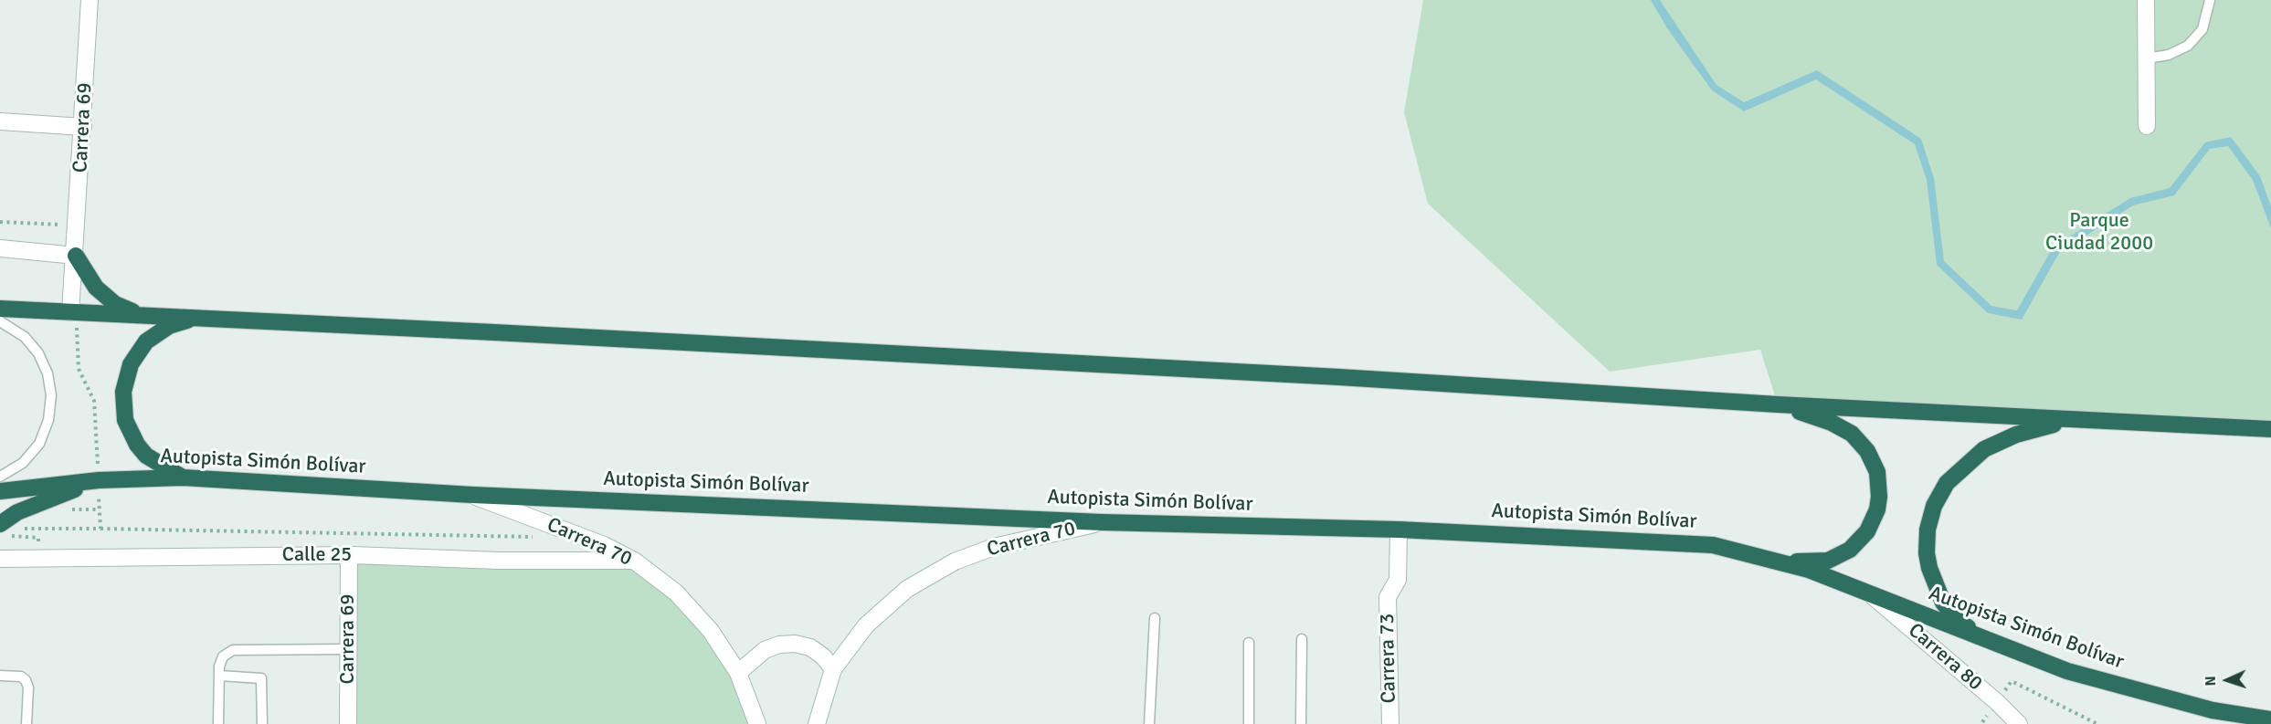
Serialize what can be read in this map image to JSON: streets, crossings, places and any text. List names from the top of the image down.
{
  "streets": {
    "highway": ["Autopista Simón Bolívar"],
    "street": [
      "Carrera 69",
      "Carrera 70",
      "Calle 25",
      "Carrera 80",
      "Carrera 73"
    ]
  },
  "crossings": [
    ["Carrera 69", "Calle 25"],
    ["Autopista Simón Bolívar", "Carrera 70"],
    ["Autopista Simón Bolívar", "Carrera 80"],
    ["Autopista Simón Bolívar", "Carrera 73"],
    ["Carrera 70", "Calle 25"]
  ],
  "parks": ["Parque Ciudad 2000"],
  "north": "left"
}
